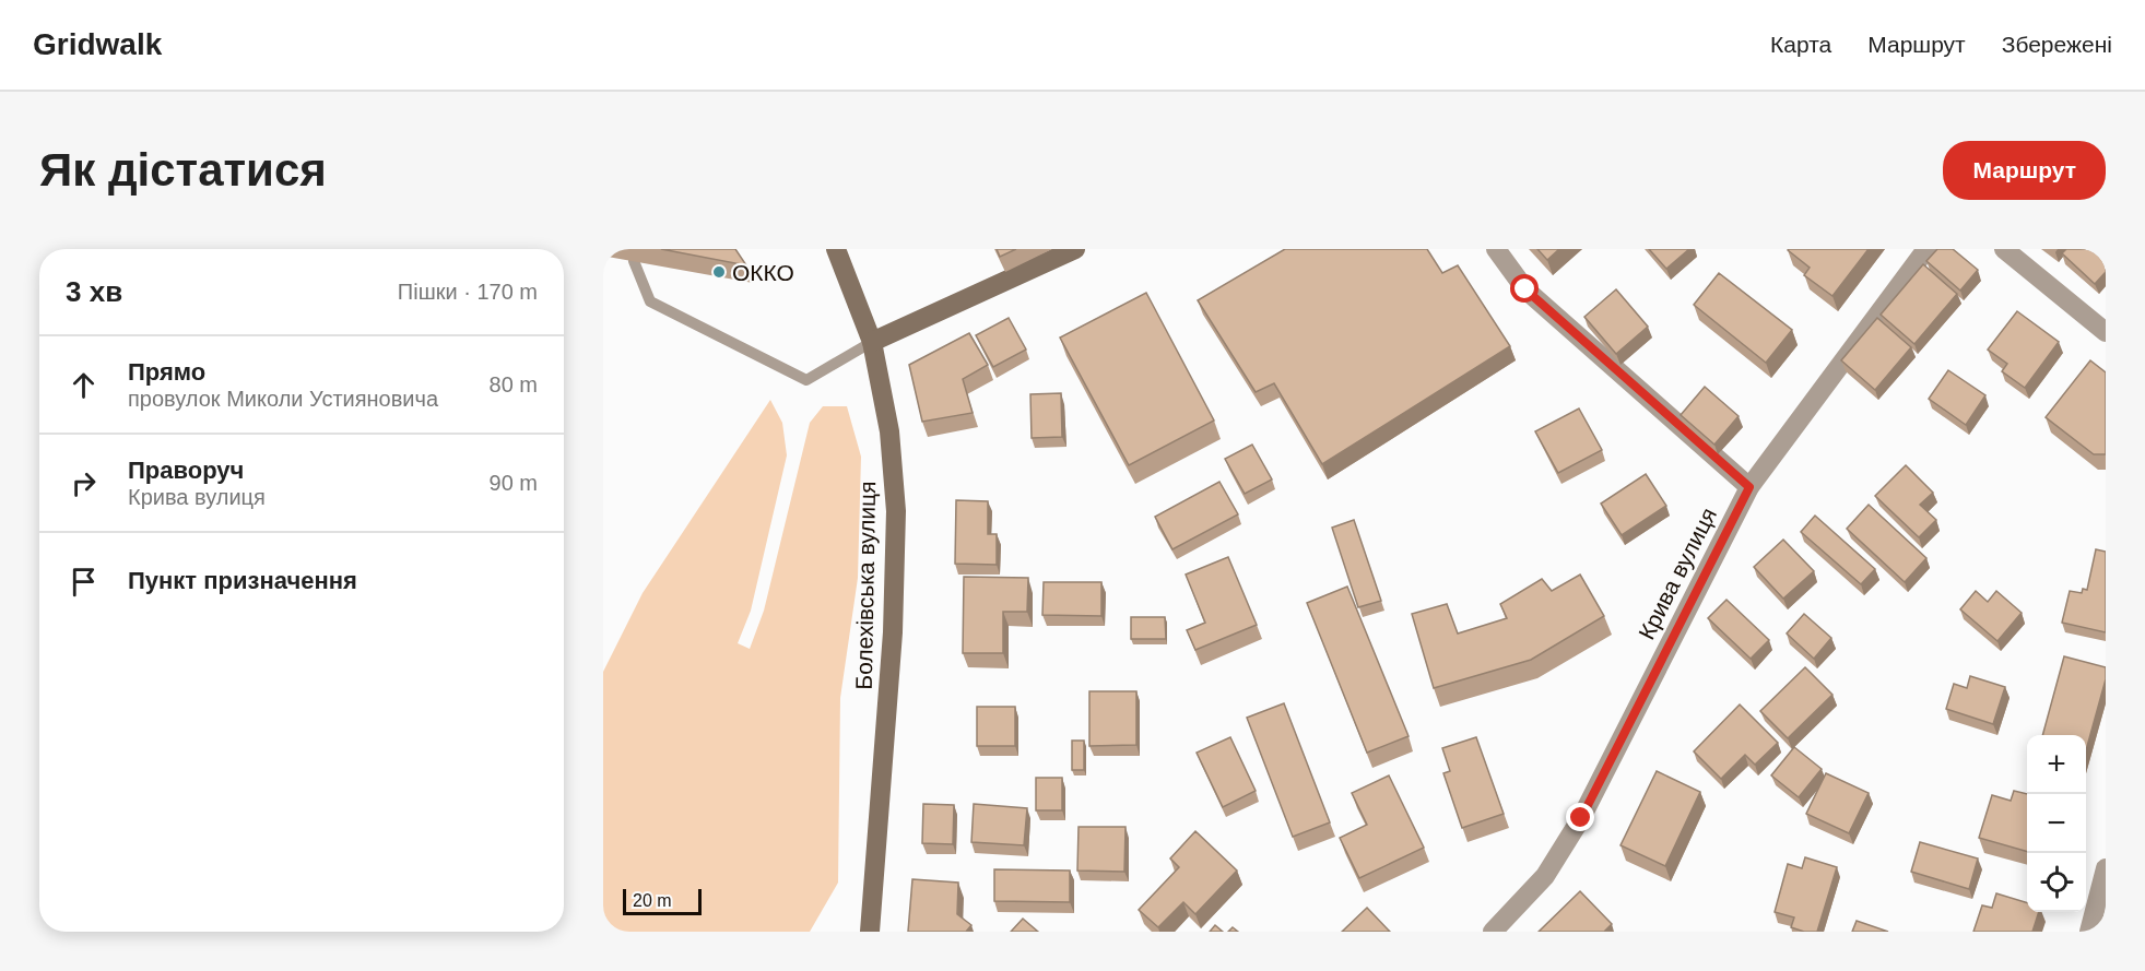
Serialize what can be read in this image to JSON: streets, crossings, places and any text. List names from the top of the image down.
{
  "streets": {
    "main road": ["Болехівська вулиця"],
    "street": ["Крива вулиця"]
  },
  "places": ["ОККО"],
  "scale_bar": "20 m",
  "page": {
    "header": "Gridwalk",
    "nav": ["Карта", "Маршрут", "Збережені"],
    "buttons": "Маршрут",
    "title": "Як дістатися",
    "heading": ["3 хв", "Пішки · 170 m"],
    "list": [
      ["Прямо", "провулок Миколи Устияновича", "80 m"],
      ["Праворуч", "Крива вулиця", "90 m"],
      "Пункт призначення"
    ],
    "map_buttons": ["+", "−"],
    "scale": "20 m"
  }
}
